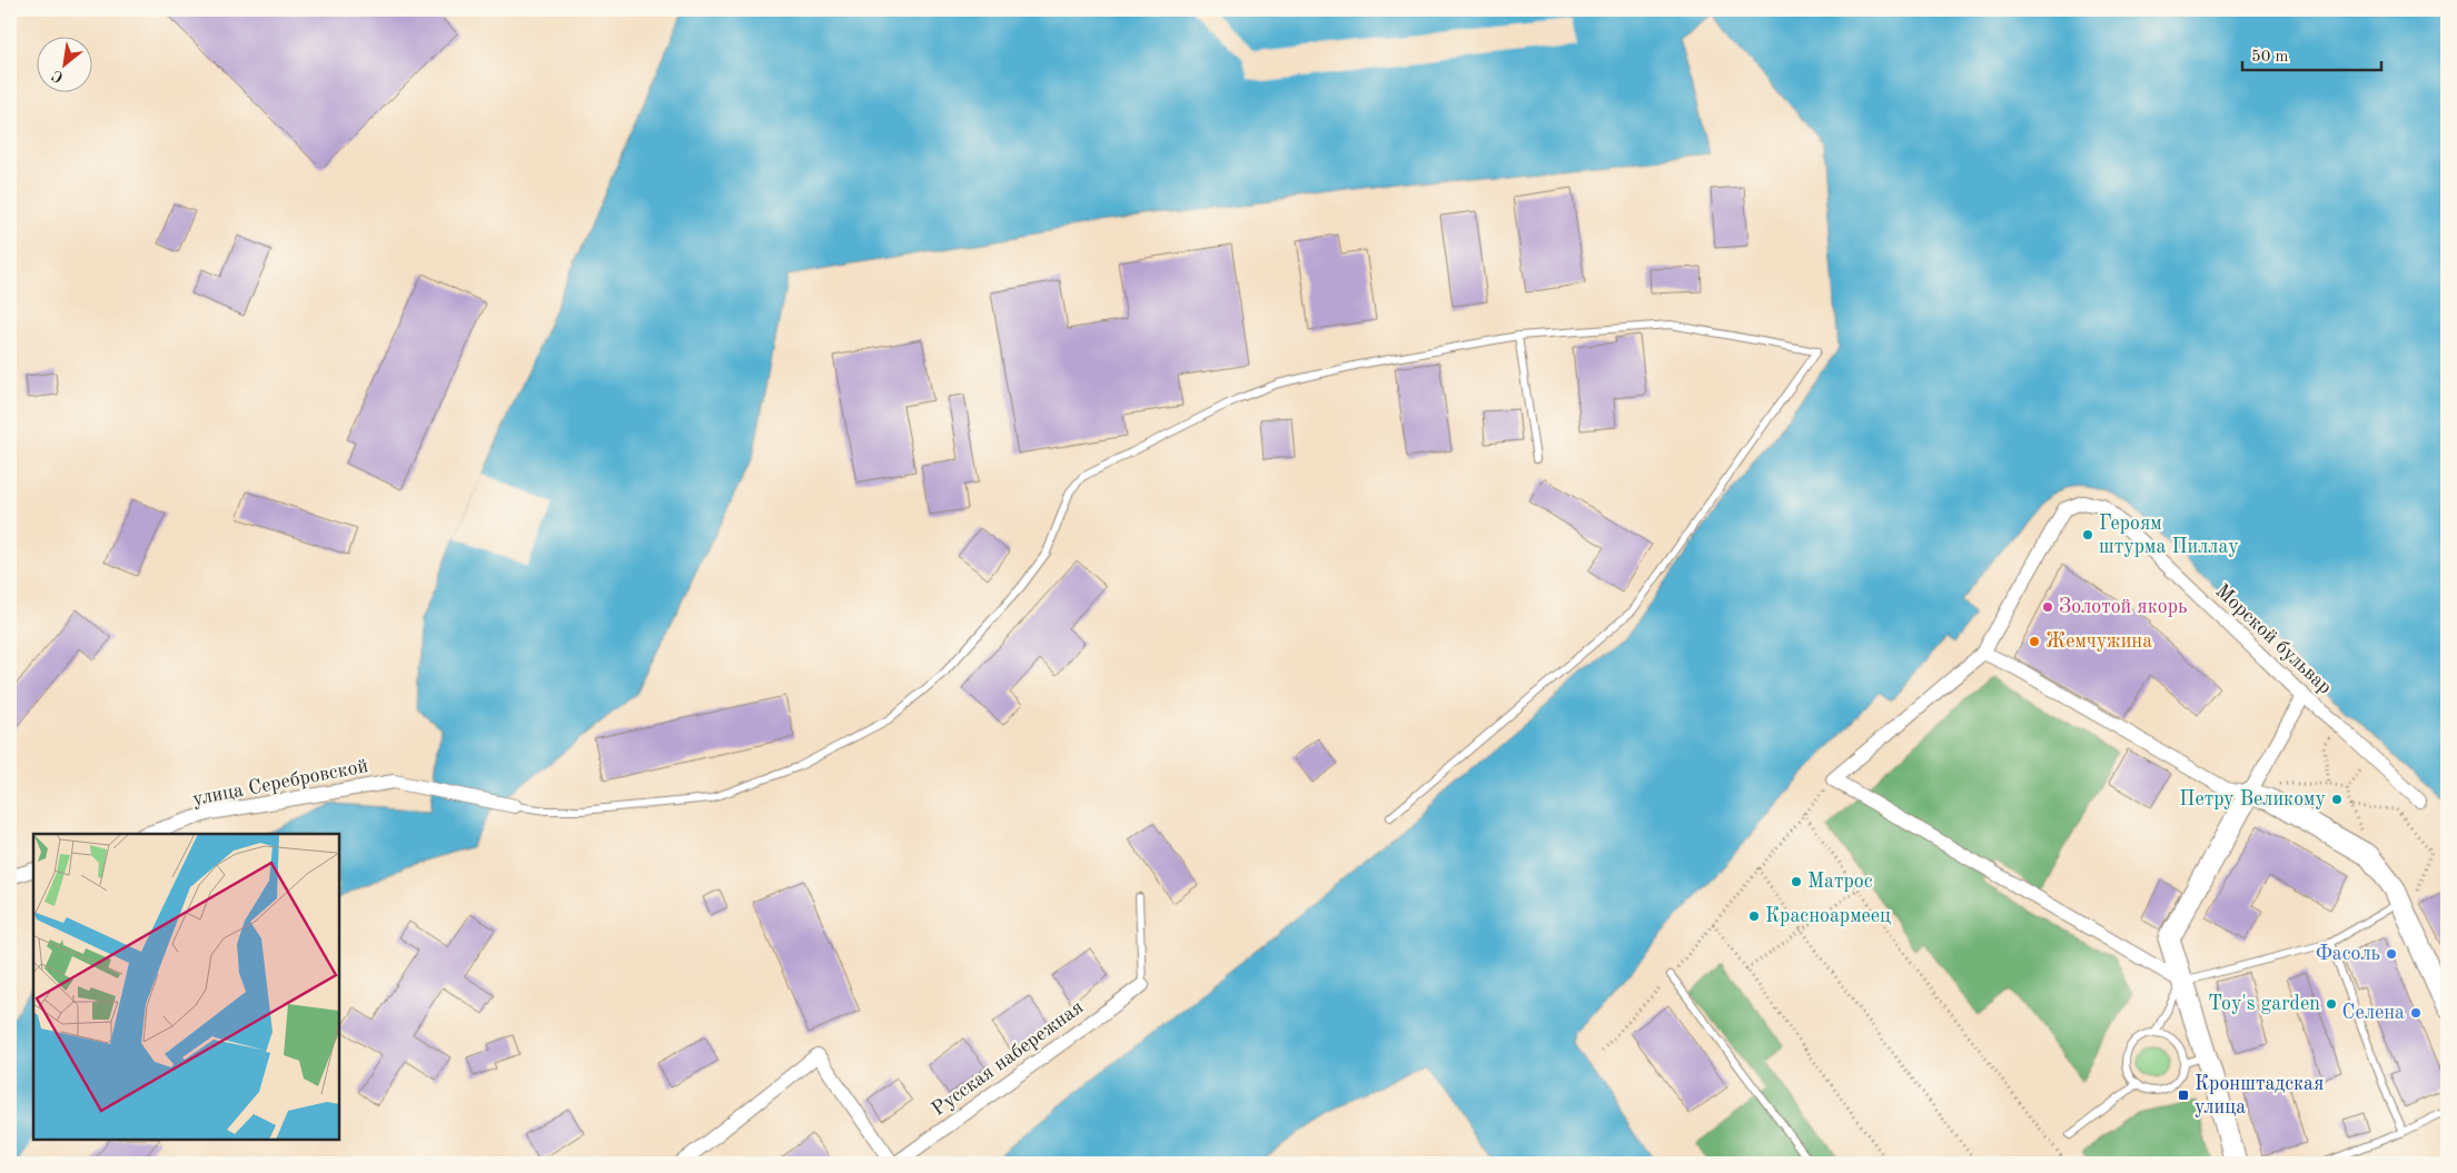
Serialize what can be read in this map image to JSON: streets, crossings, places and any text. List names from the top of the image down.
{
  "streets": {
    "street": ["Морской бульвар", "улица Серебровской", "Русская набережная"]
  },
  "places": {
    "other": [
      "Героям штурма Пиллау",
      "Золотой якорь",
      "Жемчужина",
      "Петру Великому",
      "Матрос",
      "Красноармеец",
      "Фасоль",
      "Toy's garden",
      "Селена"
    ],
    "transit": ["Кронштадская улица"]
  },
  "scale_bar": "50 m",
  "north": "bottom left"
}
